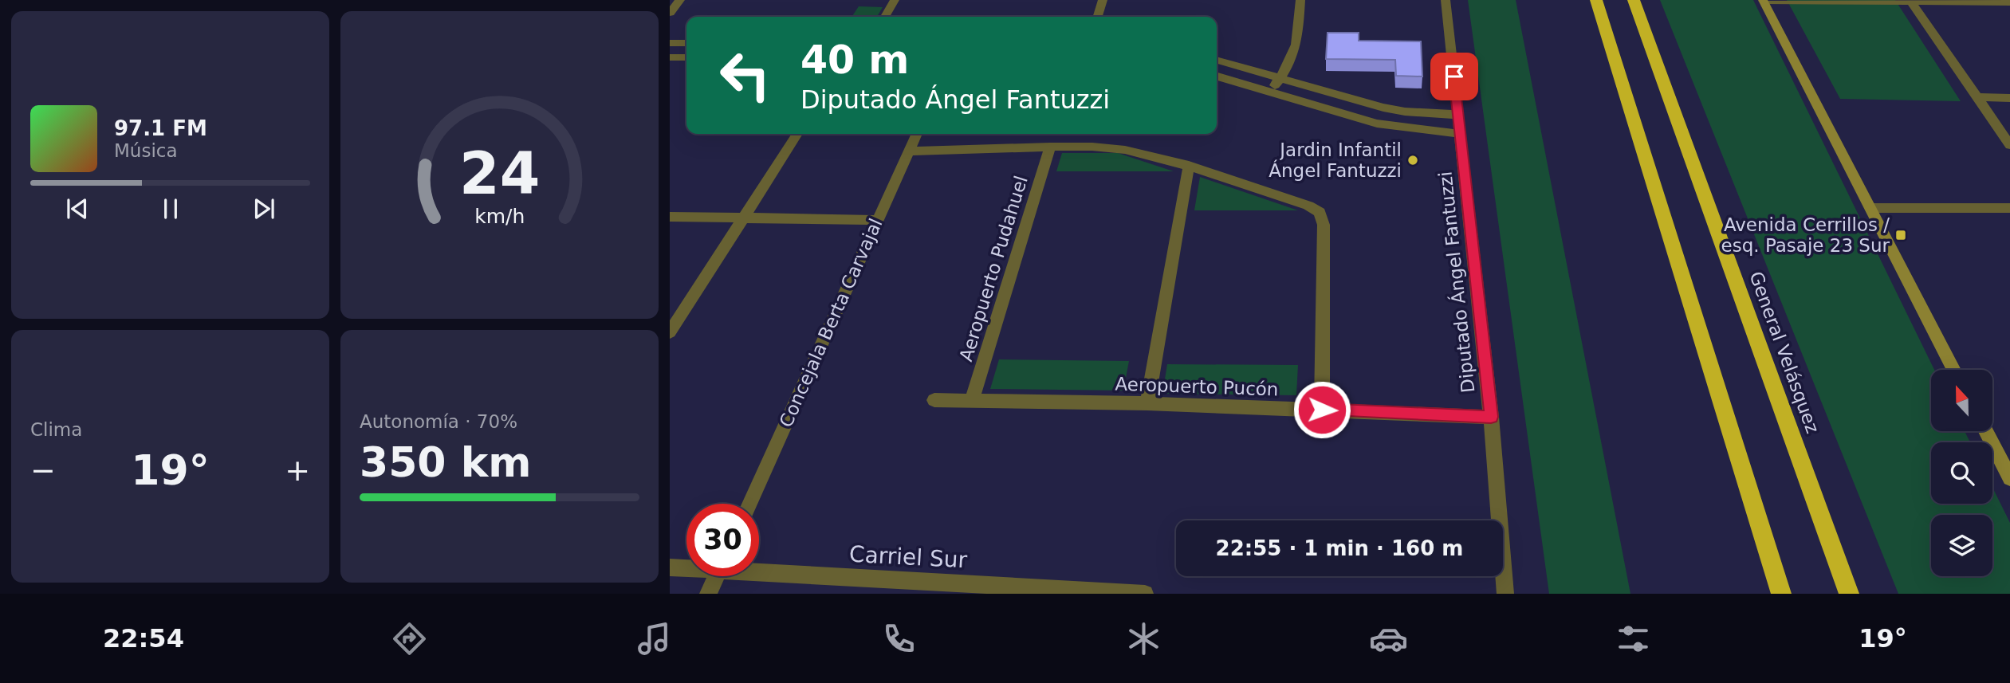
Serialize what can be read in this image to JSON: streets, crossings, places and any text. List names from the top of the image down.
{
  "streets": {
    "highway": ["General Velásquez"],
    "street": [
      "Aeropuerto Pudahuel",
      "Diputado Ángel Fantuzzi",
      "Concejala Berta Carvajal",
      "Aeropuerto Pucón",
      "Carriel Sur"
    ]
  },
  "crossings": [
    ["Aeropuerto Pudahuel", "Aeropuerto Pucón"],
    ["Diputado Ángel Fantuzzi", "Aeropuerto Pucón"]
  ],
  "places": {
    "other": ["Jardin Infantil Ángel Fantuzzi"],
    "transit": ["Avenida Cerrillos / esq. Pasaje 23 Sur"]
  },
  "north": "top",
  "page": {
    "turn": ["40 m", "Diputado Ángel Fantuzzi"],
    "song": ["97.1 FM", "Música"],
    "tile": [
      "Clima",
      ["Autonomía · 70%", "350 km"]
    ],
    "heat": ["−", "19°", "+"],
    "limit": "30",
    "trip": "22:55 · 1 min · 160 m",
    "tabs": ["22:54", "19°"],
    "gauge": ["24", "km/h"]
  }
}
